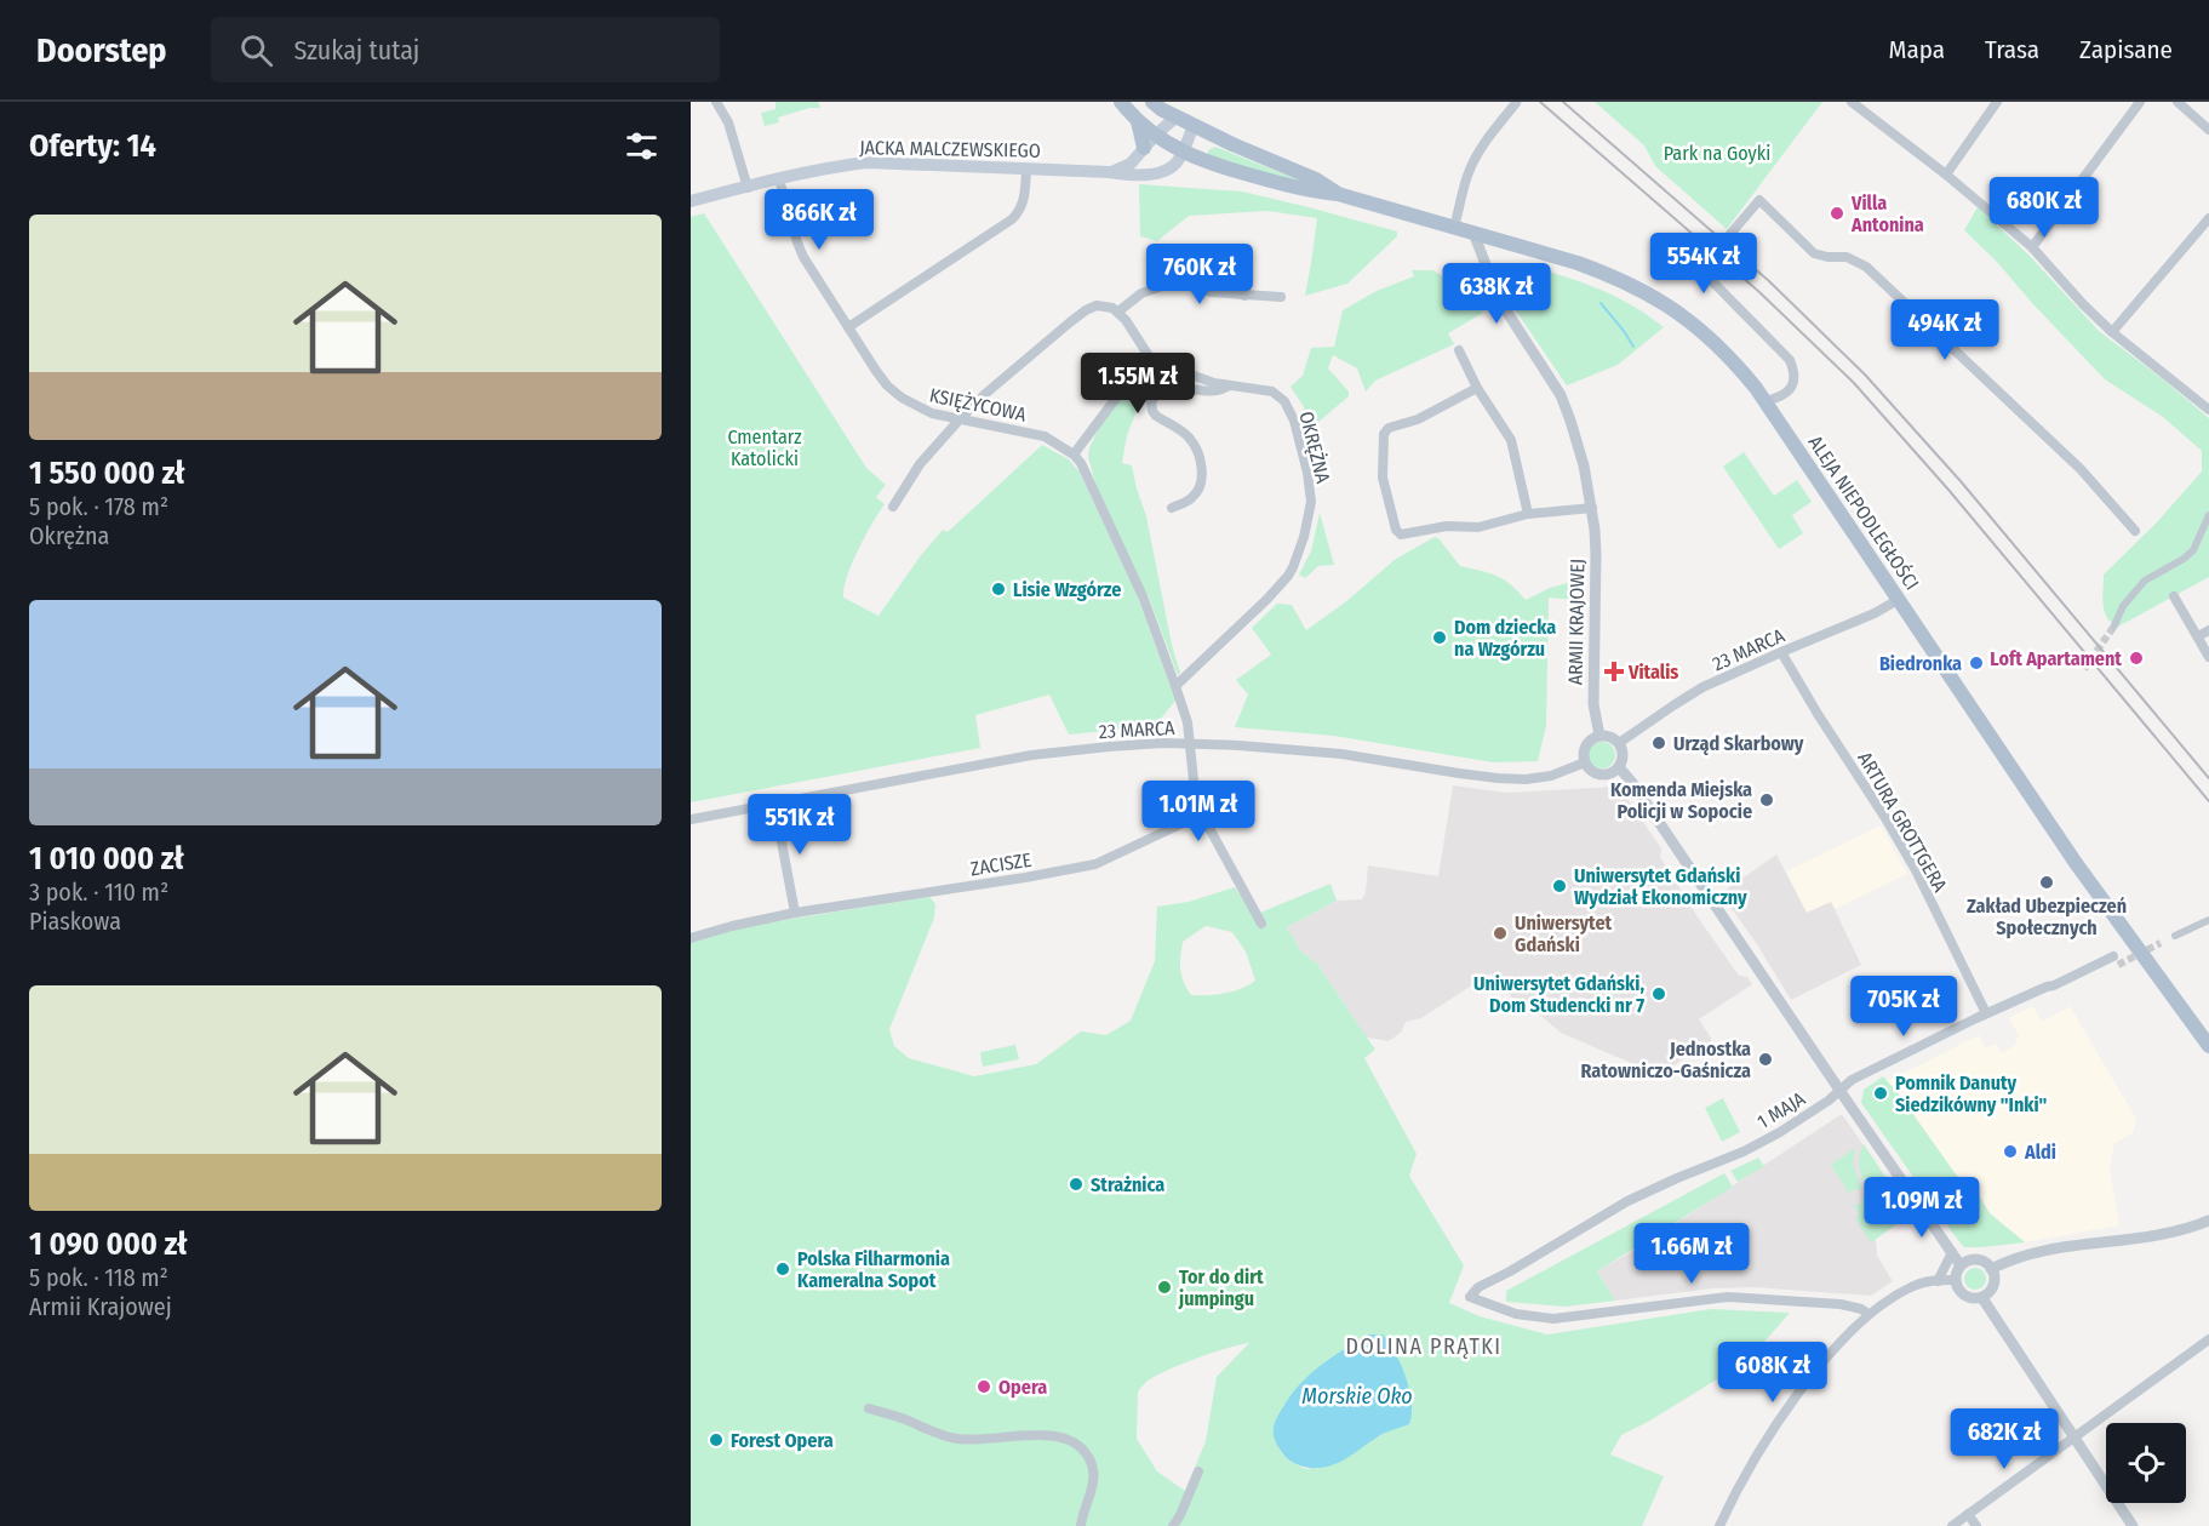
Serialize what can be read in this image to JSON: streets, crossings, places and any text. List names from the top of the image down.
{
  "streets": {
    "main road": ["JACKA MALCZEWSKIEGO", "ALEJA NIEPODLEGŁOŚCI"],
    "street": [
      "KSIĘŻYCOWA",
      "OKRĘŻNA",
      "ARMII KRAJOWEJ",
      "23 MARCA",
      "ARTURA GROTTGERA",
      "ZACISZE",
      "1 MAJA"
    ]
  },
  "crossings": [
    ["JACKA MALCZEWSKIEGO", "KSIĘŻYCOWA"],
    ["JACKA MALCZEWSKIEGO", "ALEJA NIEPODLEGŁOŚCI"],
    ["KSIĘŻYCOWA", "OKRĘŻNA"],
    ["KSIĘŻYCOWA", "23 MARCA"],
    ["KSIĘŻYCOWA", "ZACISZE"],
    ["ALEJA NIEPODLEGŁOŚCI", "ARMII KRAJOWEJ"],
    ["ALEJA NIEPODLEGŁOŚCI", "23 MARCA"],
    ["ARMII KRAJOWEJ", "23 MARCA"],
    ["23 MARCA", "ARTURA GROTTGERA"],
    ["ARTURA GROTTGERA", "1 MAJA"]
  ],
  "districts": ["DOLINA PRĄTKI"],
  "water": ["Morskie Oko"],
  "parks": ["Park na Goyki", "Cmentarz Katolicki"],
  "places": {
    "other": [
      "Villa Antonina",
      "Lisie Wzgórze",
      "Dom dziecka na Wzgórzu",
      "Loft Apartament",
      "Biedronka",
      "Urząd Skarbowy",
      "Komenda Miejska Policji w Sopocie",
      "Zakład Ubezpieczeń Społecznych",
      "Uniwersytet Gdański Wydział Ekonomiczny",
      "Uniwersytet Gdański",
      "Uniwersytet Gdański, Dom Studencki nr 7",
      "Jednostka Ratowniczo-Gaśnicza",
      "Pomnik Danuty Siedzikówny \"Inki\"",
      "Aldi",
      "Strażnica",
      "Polska Filharmonia Kameralna Sopot",
      "Tor do dirt jumpingu",
      "Opera",
      "Forest Opera"
    ],
    "health": ["Vitalis"]
  },
  "page": {
    "header": "Doorstep",
    "search": "Szukaj tutaj",
    "nav": ["Mapa", "Trasa", "Zapisane"],
    "heading": "Oferty: 14",
    "price": [
      "680K zł",
      "866K zł",
      "554K zł",
      "760K zł",
      "638K zł",
      "494K zł",
      "1.55M zł",
      "1.01M zł",
      "551K zł",
      "705K zł",
      "1.09M zł",
      "1.66M zł",
      "608K zł",
      "682K zł"
    ],
    "list": [
      {
        "name": "1 550 000 zł",
        "note": "5 pok. · 178 m² · Okrężna"
      },
      {
        "name": "1 010 000 zł",
        "note": "3 pok. · 110 m² · Piaskowa"
      },
      {
        "name": "1 090 000 zł",
        "note": "5 pok. · 118 m² · Armii Krajowej"
      }
    ]
  }
}
